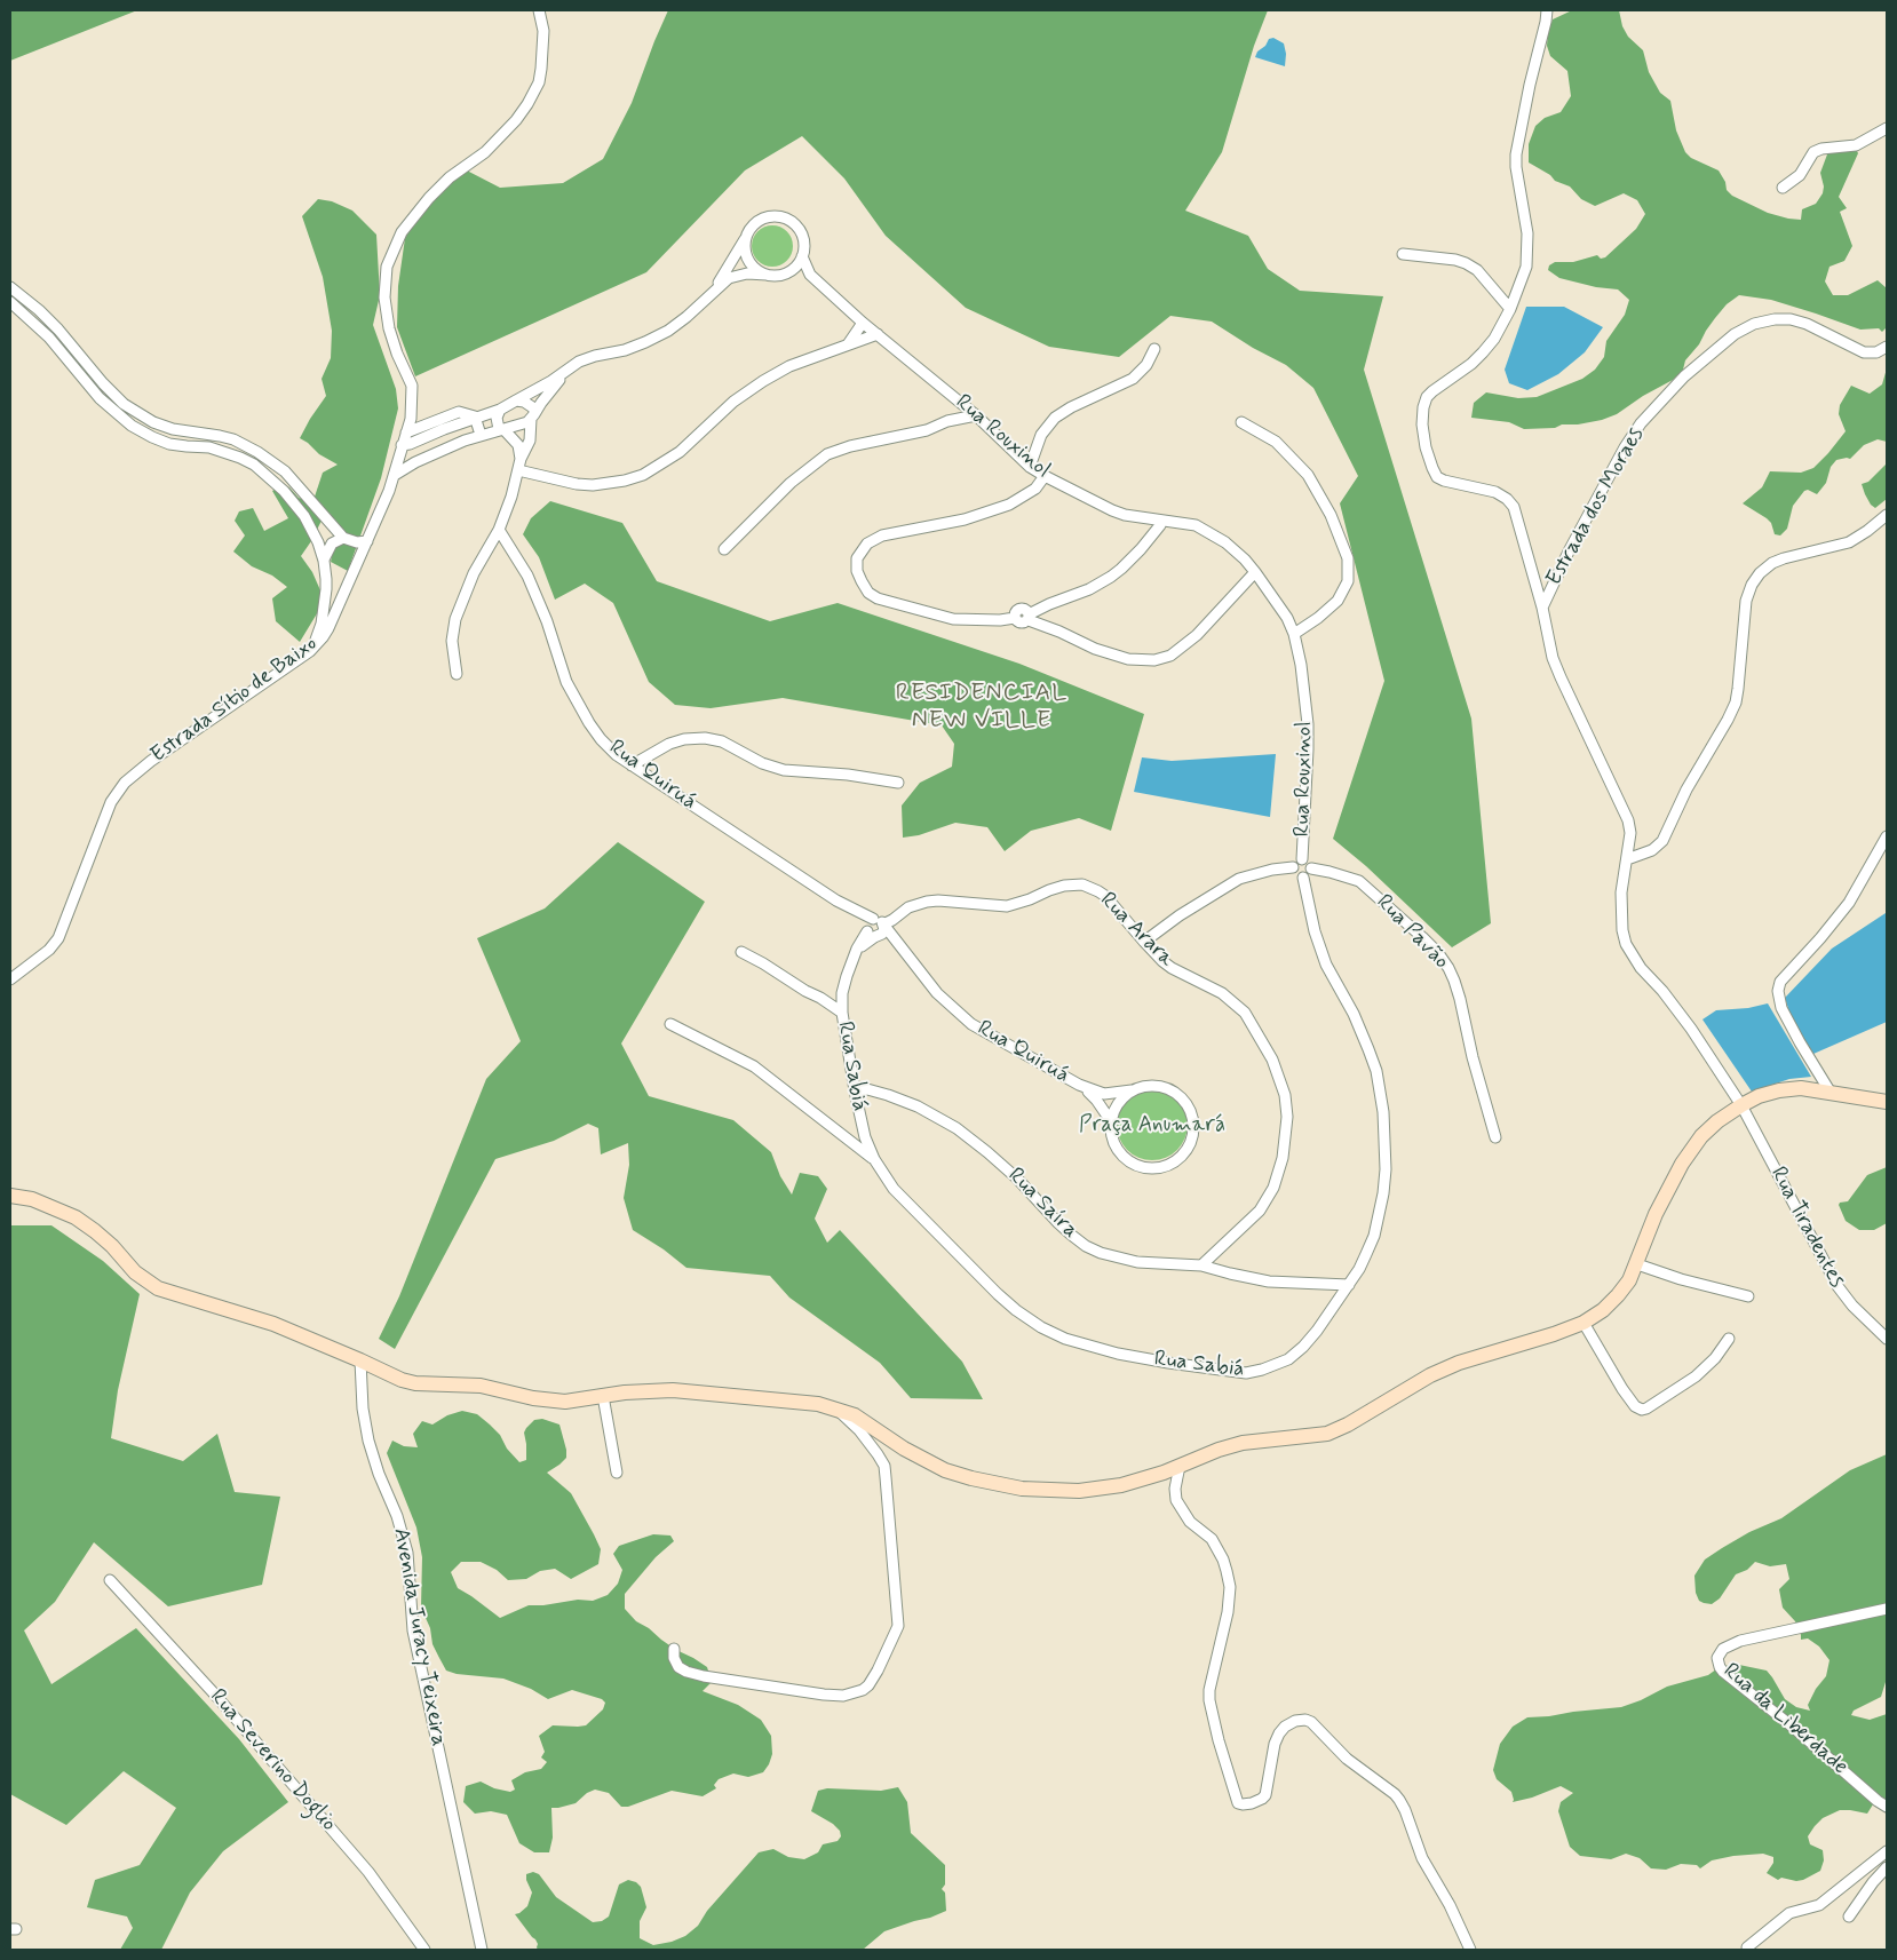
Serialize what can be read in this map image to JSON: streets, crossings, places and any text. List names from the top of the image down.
{
  "streets": {
    "street": [
      "Rua Rouxinol",
      "Estrada dos Moraes",
      "Estrada Sítio de Baixo",
      "Rua Quiruá",
      "Rua Arara",
      "Rua Pavão",
      "Rua Sabiá",
      "Rua Saíra",
      "Rua Tiradentes",
      "Avenida Juracy Teixeira",
      "Rua da Liberdade",
      "Rua Severino Doglio"
    ]
  },
  "crossings": [
    ["Rua Rouxinol", "Rua Pavão"],
    ["Rua Rouxinol", "Rua Sabiá"],
    ["Estrada dos Moraes", "Rua Tiradentes"],
    ["Rua Quiruá", "Rua Arara"],
    ["Rua Quiruá", "Rua Sabiá"],
    ["Rua Arara", "Rua Sabiá"],
    ["Rua Arara", "Rua Saíra"],
    ["Rua Pavão", "Rua Sabiá"],
    ["Rua Sabiá", "Rua Saíra"]
  ],
  "districts": ["RESIDENCIAL NEW VILLE"],
  "parks": ["Praça Anumará"]
}
